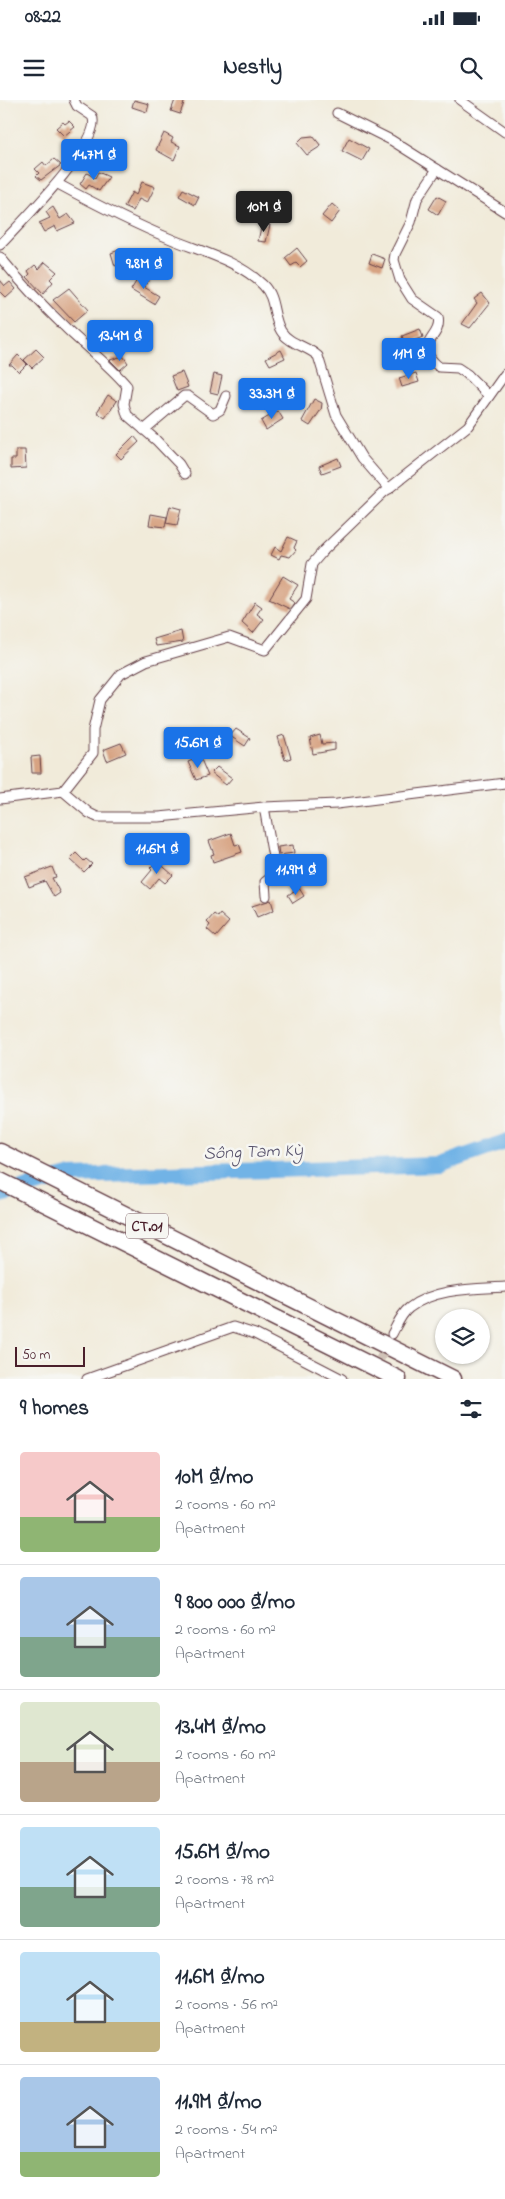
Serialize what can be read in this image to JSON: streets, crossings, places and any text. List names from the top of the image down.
{
  "streets": {
    "highway": ["CT.01"]
  },
  "water": ["Sông Tam Kỳ"],
  "scale_bar": "50 m",
  "page": {
    "status": "08:22",
    "header": "Nestly",
    "price": [
      "14.7M ₫",
      "10M ₫",
      "9.8M ₫",
      "13.4M ₫",
      "11M ₫",
      "33.3M ₫",
      "15.6M ₫",
      "11.6M ₫",
      "11.9M ₫"
    ],
    "scale": "50 m",
    "heading": "9 homes",
    "list": [
      {
        "name": "10M ₫/mo",
        "note": "2 rooms · 60 m² · Apartment"
      },
      {
        "name": "9 800 000 ₫/mo",
        "note": "2 rooms · 60 m² · Apartment"
      },
      {
        "name": "13.4M ₫/mo",
        "note": "2 rooms · 60 m² · Apartment"
      },
      {
        "name": "15.6M ₫/mo",
        "note": "2 rooms · 78 m² · Apartment"
      },
      {
        "name": "11.6M ₫/mo",
        "note": "2 rooms · 56 m² · Apartment"
      },
      {
        "name": "11.9M ₫/mo",
        "note": "2 rooms · 54 m² · Apartment"
      }
    ]
  }
}
